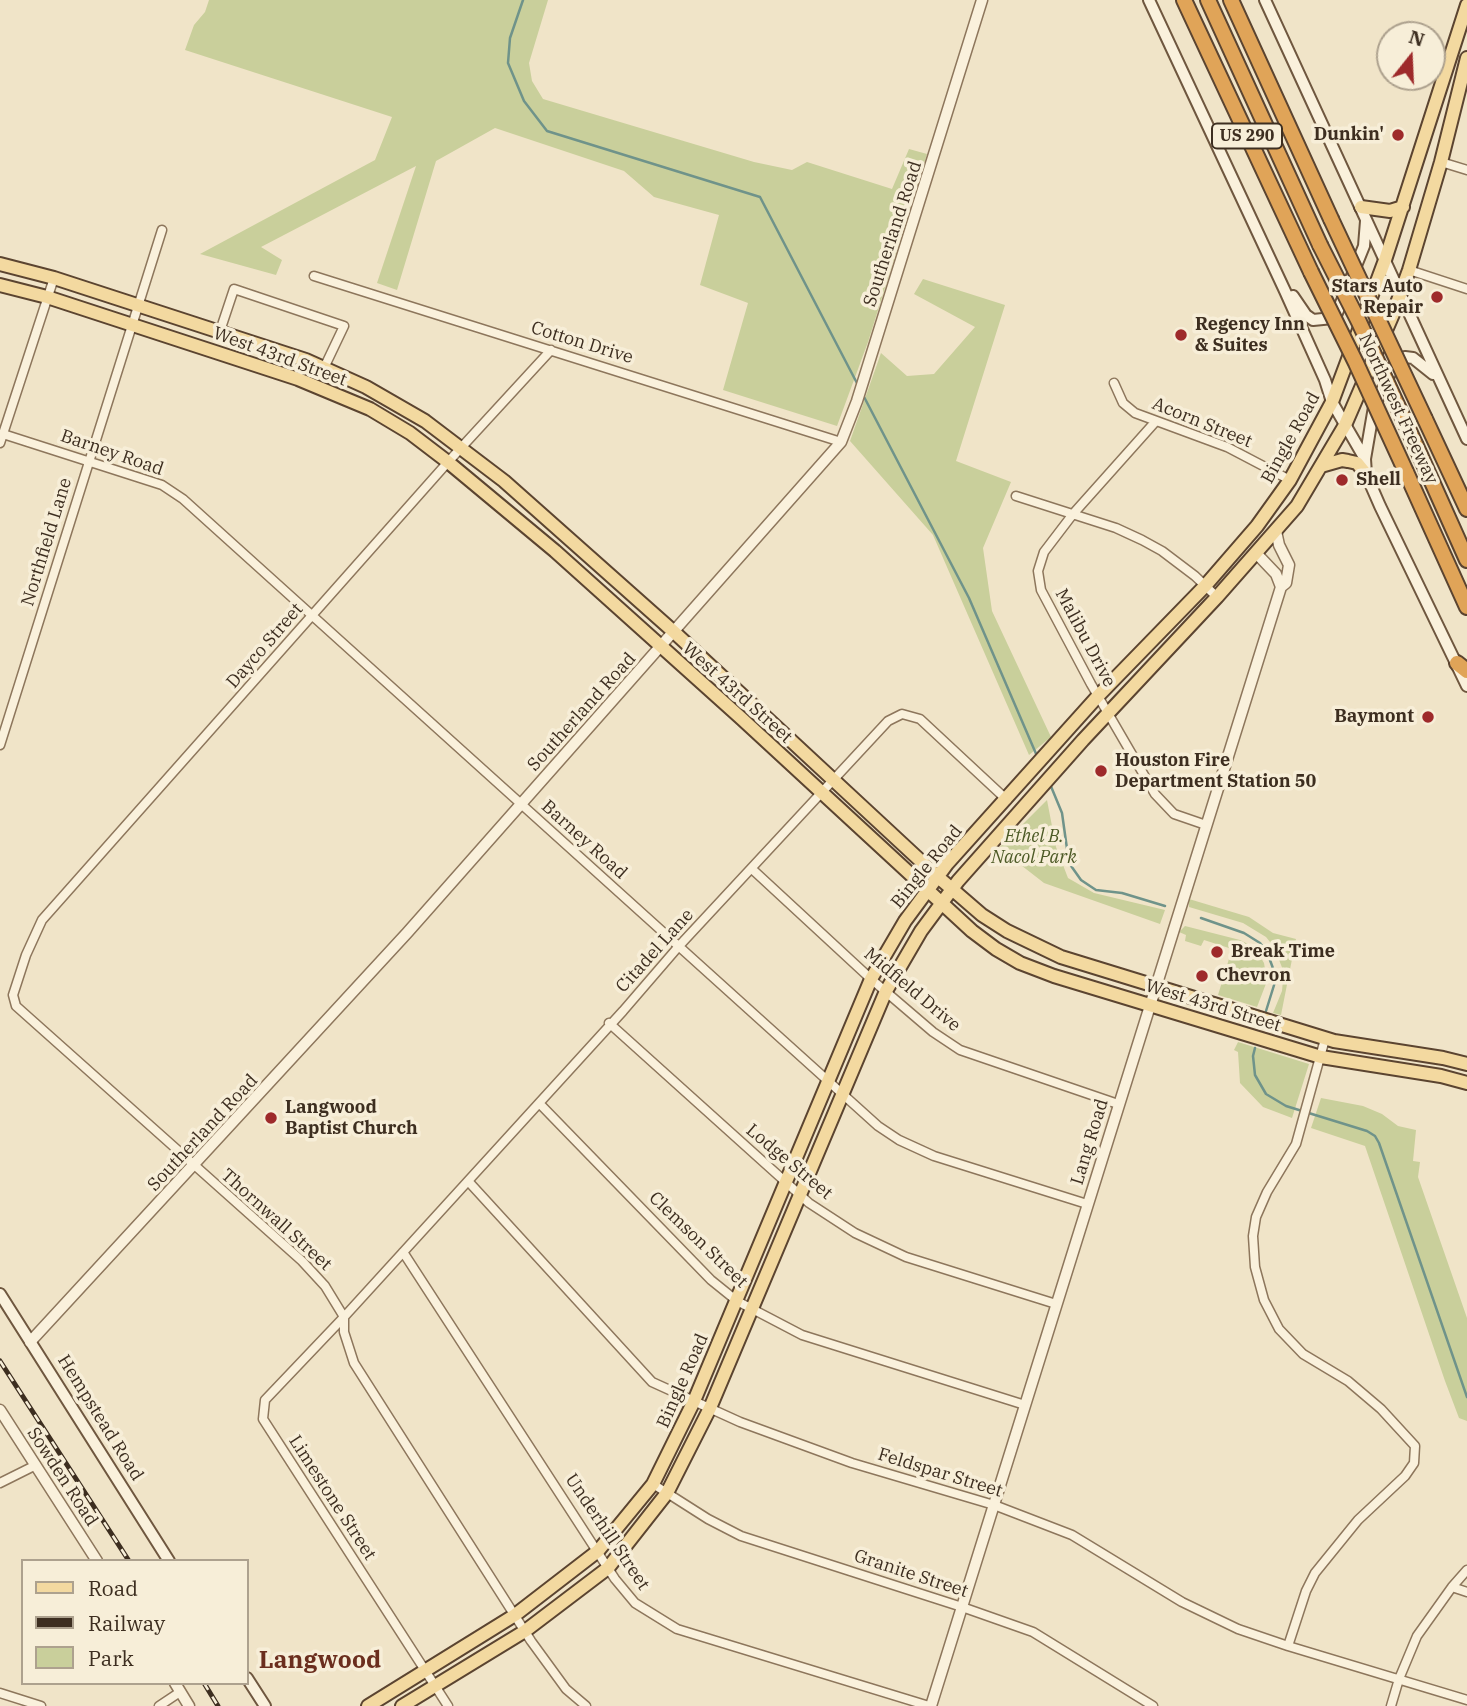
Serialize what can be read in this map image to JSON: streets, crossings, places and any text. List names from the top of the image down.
{
  "streets": {
    "highway": ["US 290", "Northwest Freeway"],
    "main road": ["West 43rd Street", "Bingle Road", "Hempstead Road"],
    "street": [
      "Southerland Road",
      "Cotton Drive",
      "Acorn Street",
      "Barney Road",
      "Northfield Lane",
      "Malibu Drive",
      "Dayco Street",
      "Citadel Lane",
      "Midfield Drive",
      "Lang Road",
      "Lodge Street",
      "Thornwall Street",
      "Clemson Street",
      "Feldspar Street",
      "Sowden Road",
      "Limestone Street",
      "Underhill Street",
      "Granite Street"
    ]
  },
  "crossings": [
    ["Southerland Road", "Cotton Drive"],
    ["Southerland Road", "West 43rd Street"],
    ["Southerland Road", "Barney Road"],
    ["Southerland Road", "Thornwall Street"],
    ["Southerland Road", "Hempstead Road"],
    ["Cotton Drive", "Dayco Street"],
    ["West 43rd Street", "Bingle Road"],
    ["West 43rd Street", "Northfield Lane"],
    ["West 43rd Street", "Dayco Street"],
    ["West 43rd Street", "Citadel Lane"],
    ["West 43rd Street", "Lang Road"],
    ["Acorn Street", "Bingle Road"],
    ["Acorn Street", "Malibu Drive"],
    ["Bingle Road", "Barney Road"],
    ["Bingle Road", "Malibu Drive"],
    ["Bingle Road", "Citadel Lane"],
    ["Bingle Road", "Midfield Drive"],
    ["Bingle Road", "Lang Road"],
    ["Bingle Road", "Lodge Street"],
    ["Bingle Road", "Thornwall Street"],
    ["Bingle Road", "Clemson Street"],
    ["Bingle Road", "Feldspar Street"],
    ["Bingle Road", "Limestone Street"],
    ["Bingle Road", "Underhill Street"],
    ["Bingle Road", "Granite Street"],
    ["Barney Road", "Northfield Lane"],
    ["Barney Road", "Dayco Street"],
    ["Barney Road", "Citadel Lane"],
    ["Barney Road", "Lang Road"],
    ["Malibu Drive", "Lang Road"],
    ["Dayco Street", "Thornwall Street"],
    ["Citadel Lane", "Midfield Drive"],
    ["Citadel Lane", "Lodge Street"],
    ["Citadel Lane", "Thornwall Street"],
    ["Citadel Lane", "Clemson Street"],
    ["Citadel Lane", "Feldspar Street"],
    ["Citadel Lane", "Limestone Street"],
    ["Citadel Lane", "Underhill Street"],
    ["Midfield Drive", "Lang Road"],
    ["Lang Road", "Lodge Street"],
    ["Lang Road", "Clemson Street"],
    ["Lang Road", "Feldspar Street"],
    ["Lang Road", "Underhill Street"],
    ["Lang Road", "Granite Street"],
    ["Thornwall Street", "Limestone Street"]
  ],
  "districts": ["Langwood"],
  "parks": ["Ethel B. Nacol Park"],
  "places": [
    "Dunkin'",
    "Stars Auto Repair",
    "Regency Inn & Suites",
    "Shell",
    "Baymont",
    "Houston Fire Department Station 50",
    "Break Time",
    "Chevron",
    "Langwood Baptist Church"
  ],
  "legend": ["Road", "Railway", "Park"],
  "north": "top"
}
